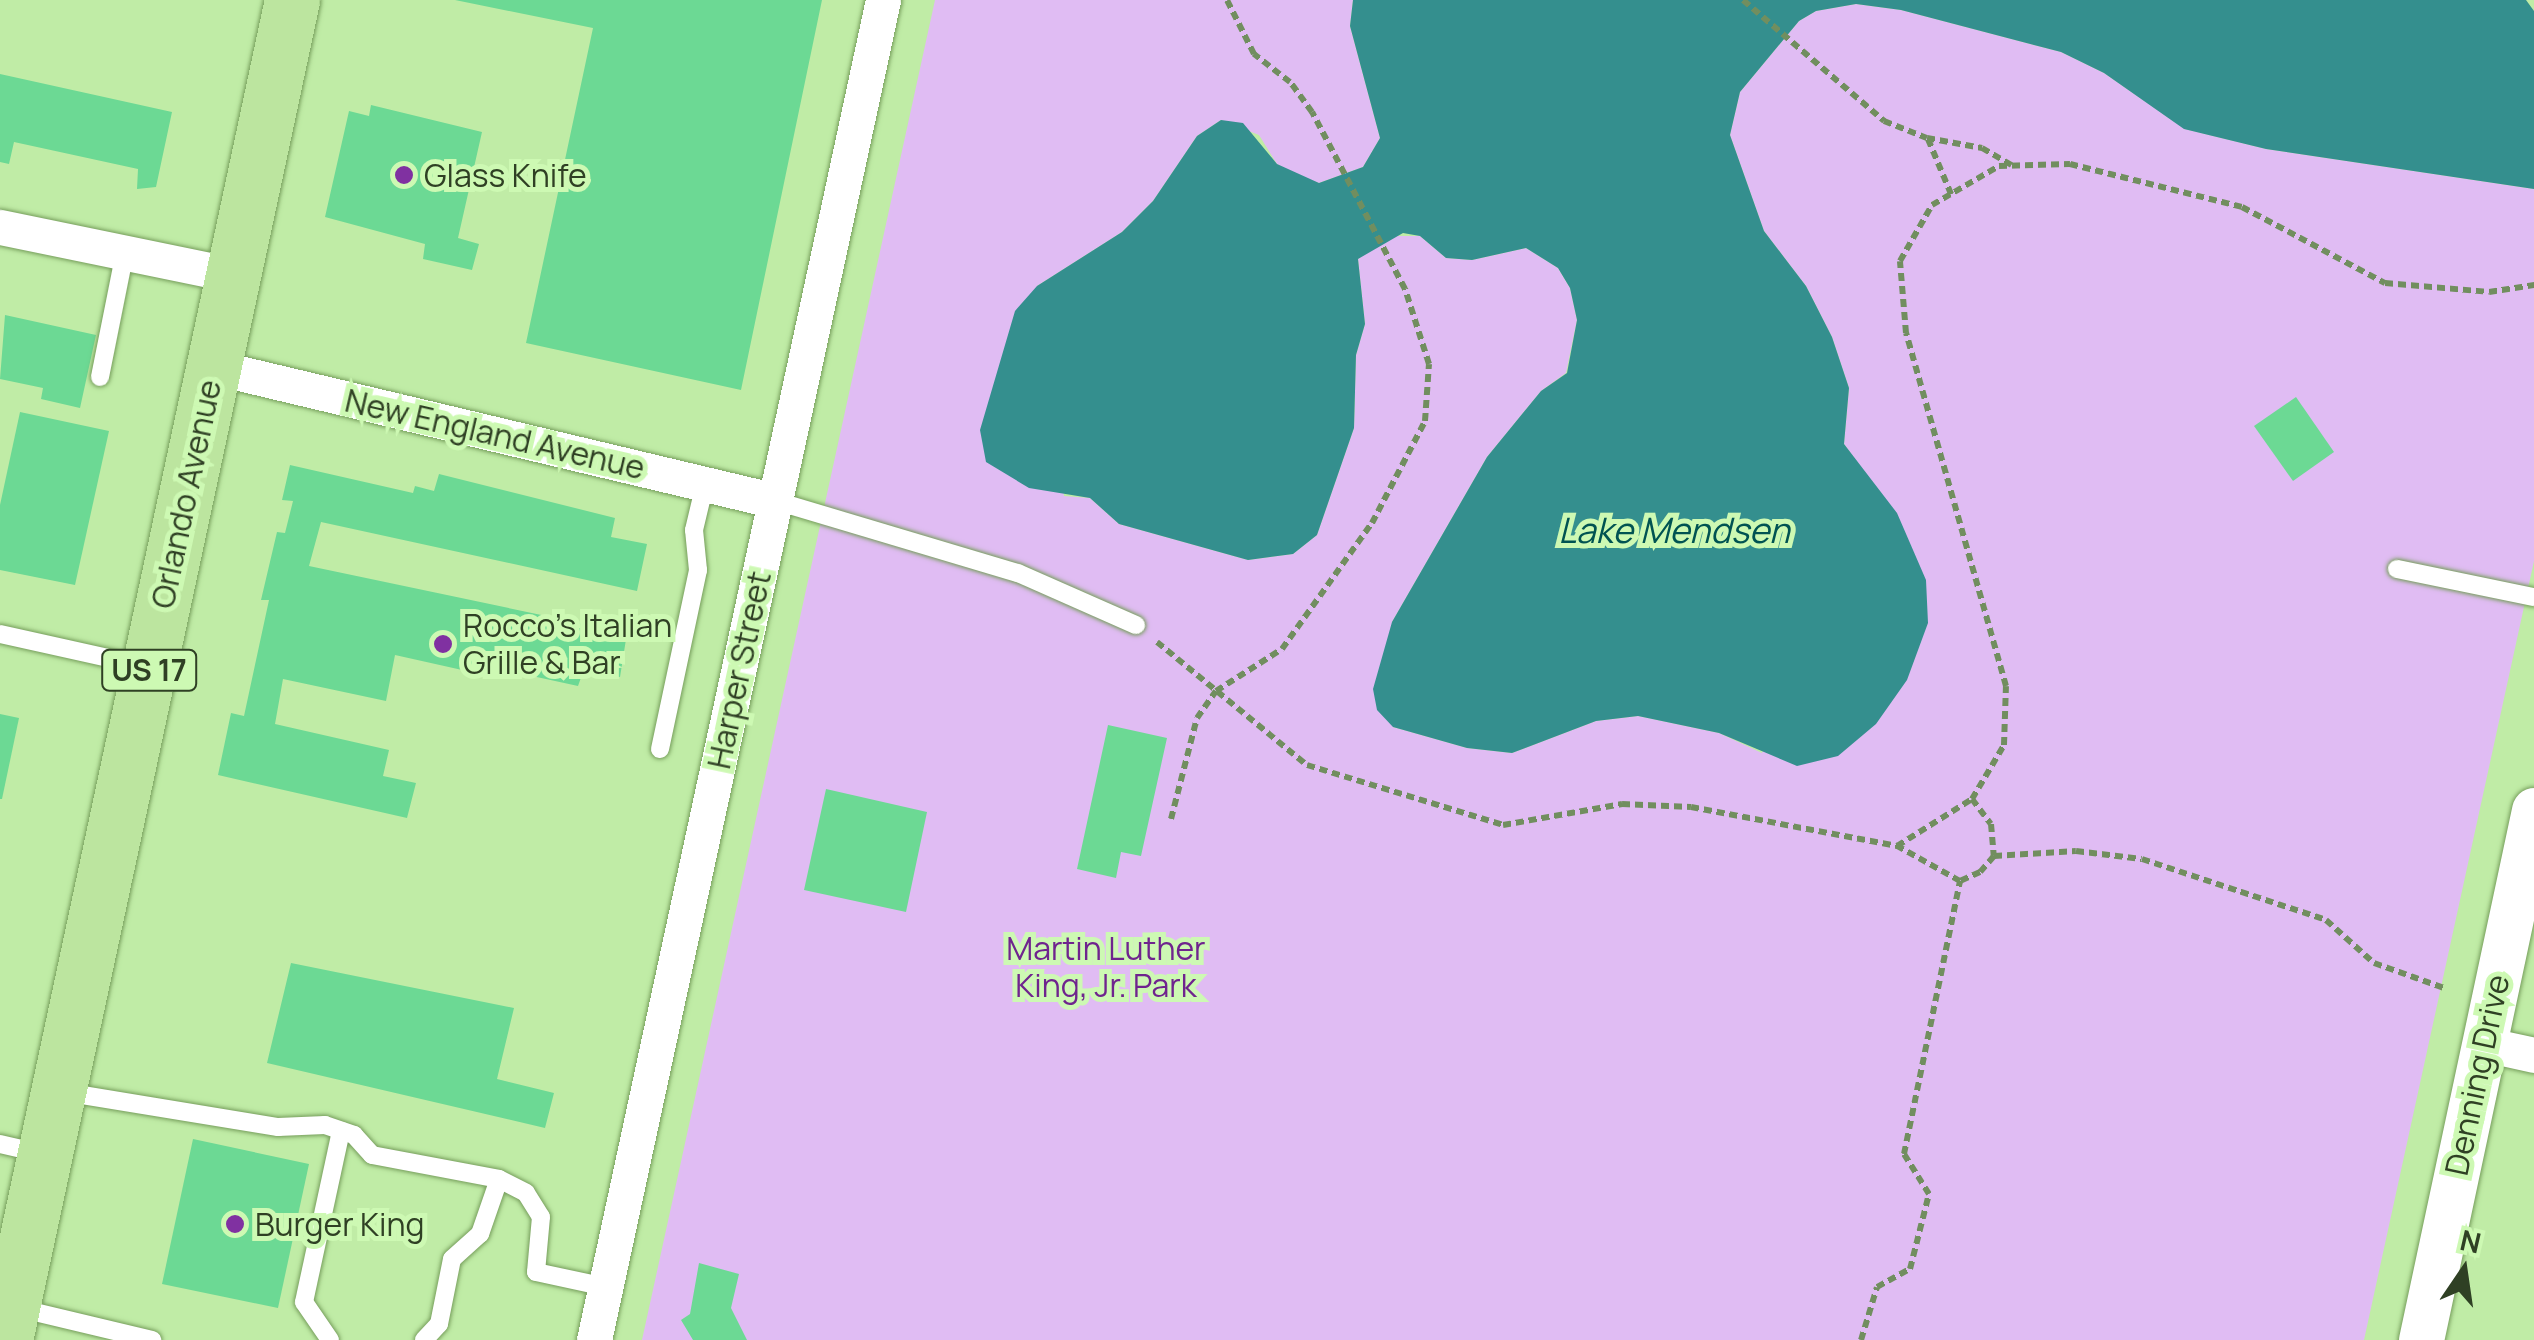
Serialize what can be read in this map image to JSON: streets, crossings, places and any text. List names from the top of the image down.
{
  "streets": {
    "main road": ["Orlando Avenue", "US 17"],
    "street": ["New England Avenue", "Harper Street", "Denning Drive"]
  },
  "crossings": [
    ["New England Avenue", "Orlando Avenue"],
    ["New England Avenue", "Harper Street"]
  ],
  "water": ["Lake Mendsen"],
  "parks": ["Martin Luther King, Jr. Park"],
  "places": ["Glass Knife", "Rocco's Italian Grille & Bar", "Burger King"],
  "north": "top"
}
